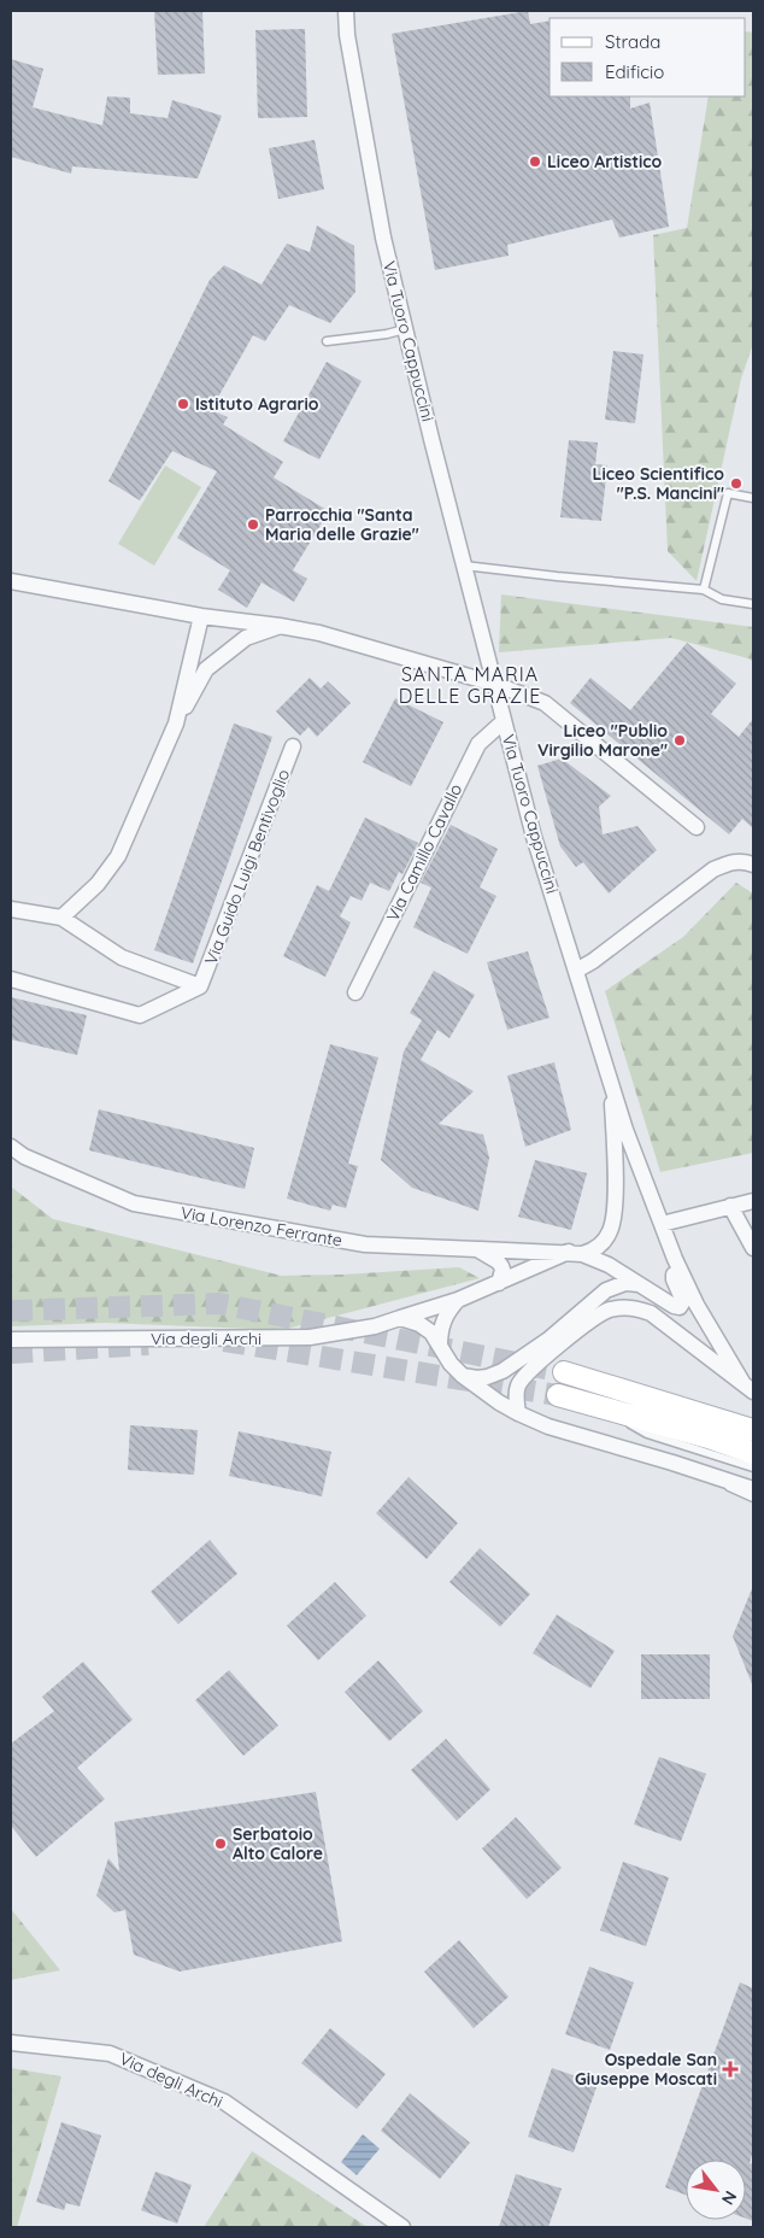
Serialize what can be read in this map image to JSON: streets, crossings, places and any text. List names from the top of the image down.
{
  "streets": {
    "street": [
      "Via Tuoro Cappuccini",
      "Via Camillo Cavallo",
      "Via Guido Luigi Bentivoglio",
      "Via Lorenzo Ferrante",
      "Via degli Archi"
    ]
  },
  "crossings": [
    ["Via Tuoro Cappuccini", "Via Camillo Cavallo"],
    ["Via Tuoro Cappuccini", "Via degli Archi"],
    ["Via Lorenzo Ferrante", "Via degli Archi"]
  ],
  "districts": ["SANTA MARIA DELLE GRAZIE"],
  "places": {
    "other": [
      "Liceo Artistico",
      "Istituto Agrario",
      "Liceo Scientifico \"P.S. Mancini\"",
      "Parrocchia \"Santa Maria delle Grazie\"",
      "Liceo \"Publio Virgilio Marone\"",
      "Serbatoio Alto Calore"
    ],
    "health": ["Ospedale San Giuseppe Moscati"]
  },
  "legend": ["Strada", "Edificio"],
  "north": "bottom right"
}
